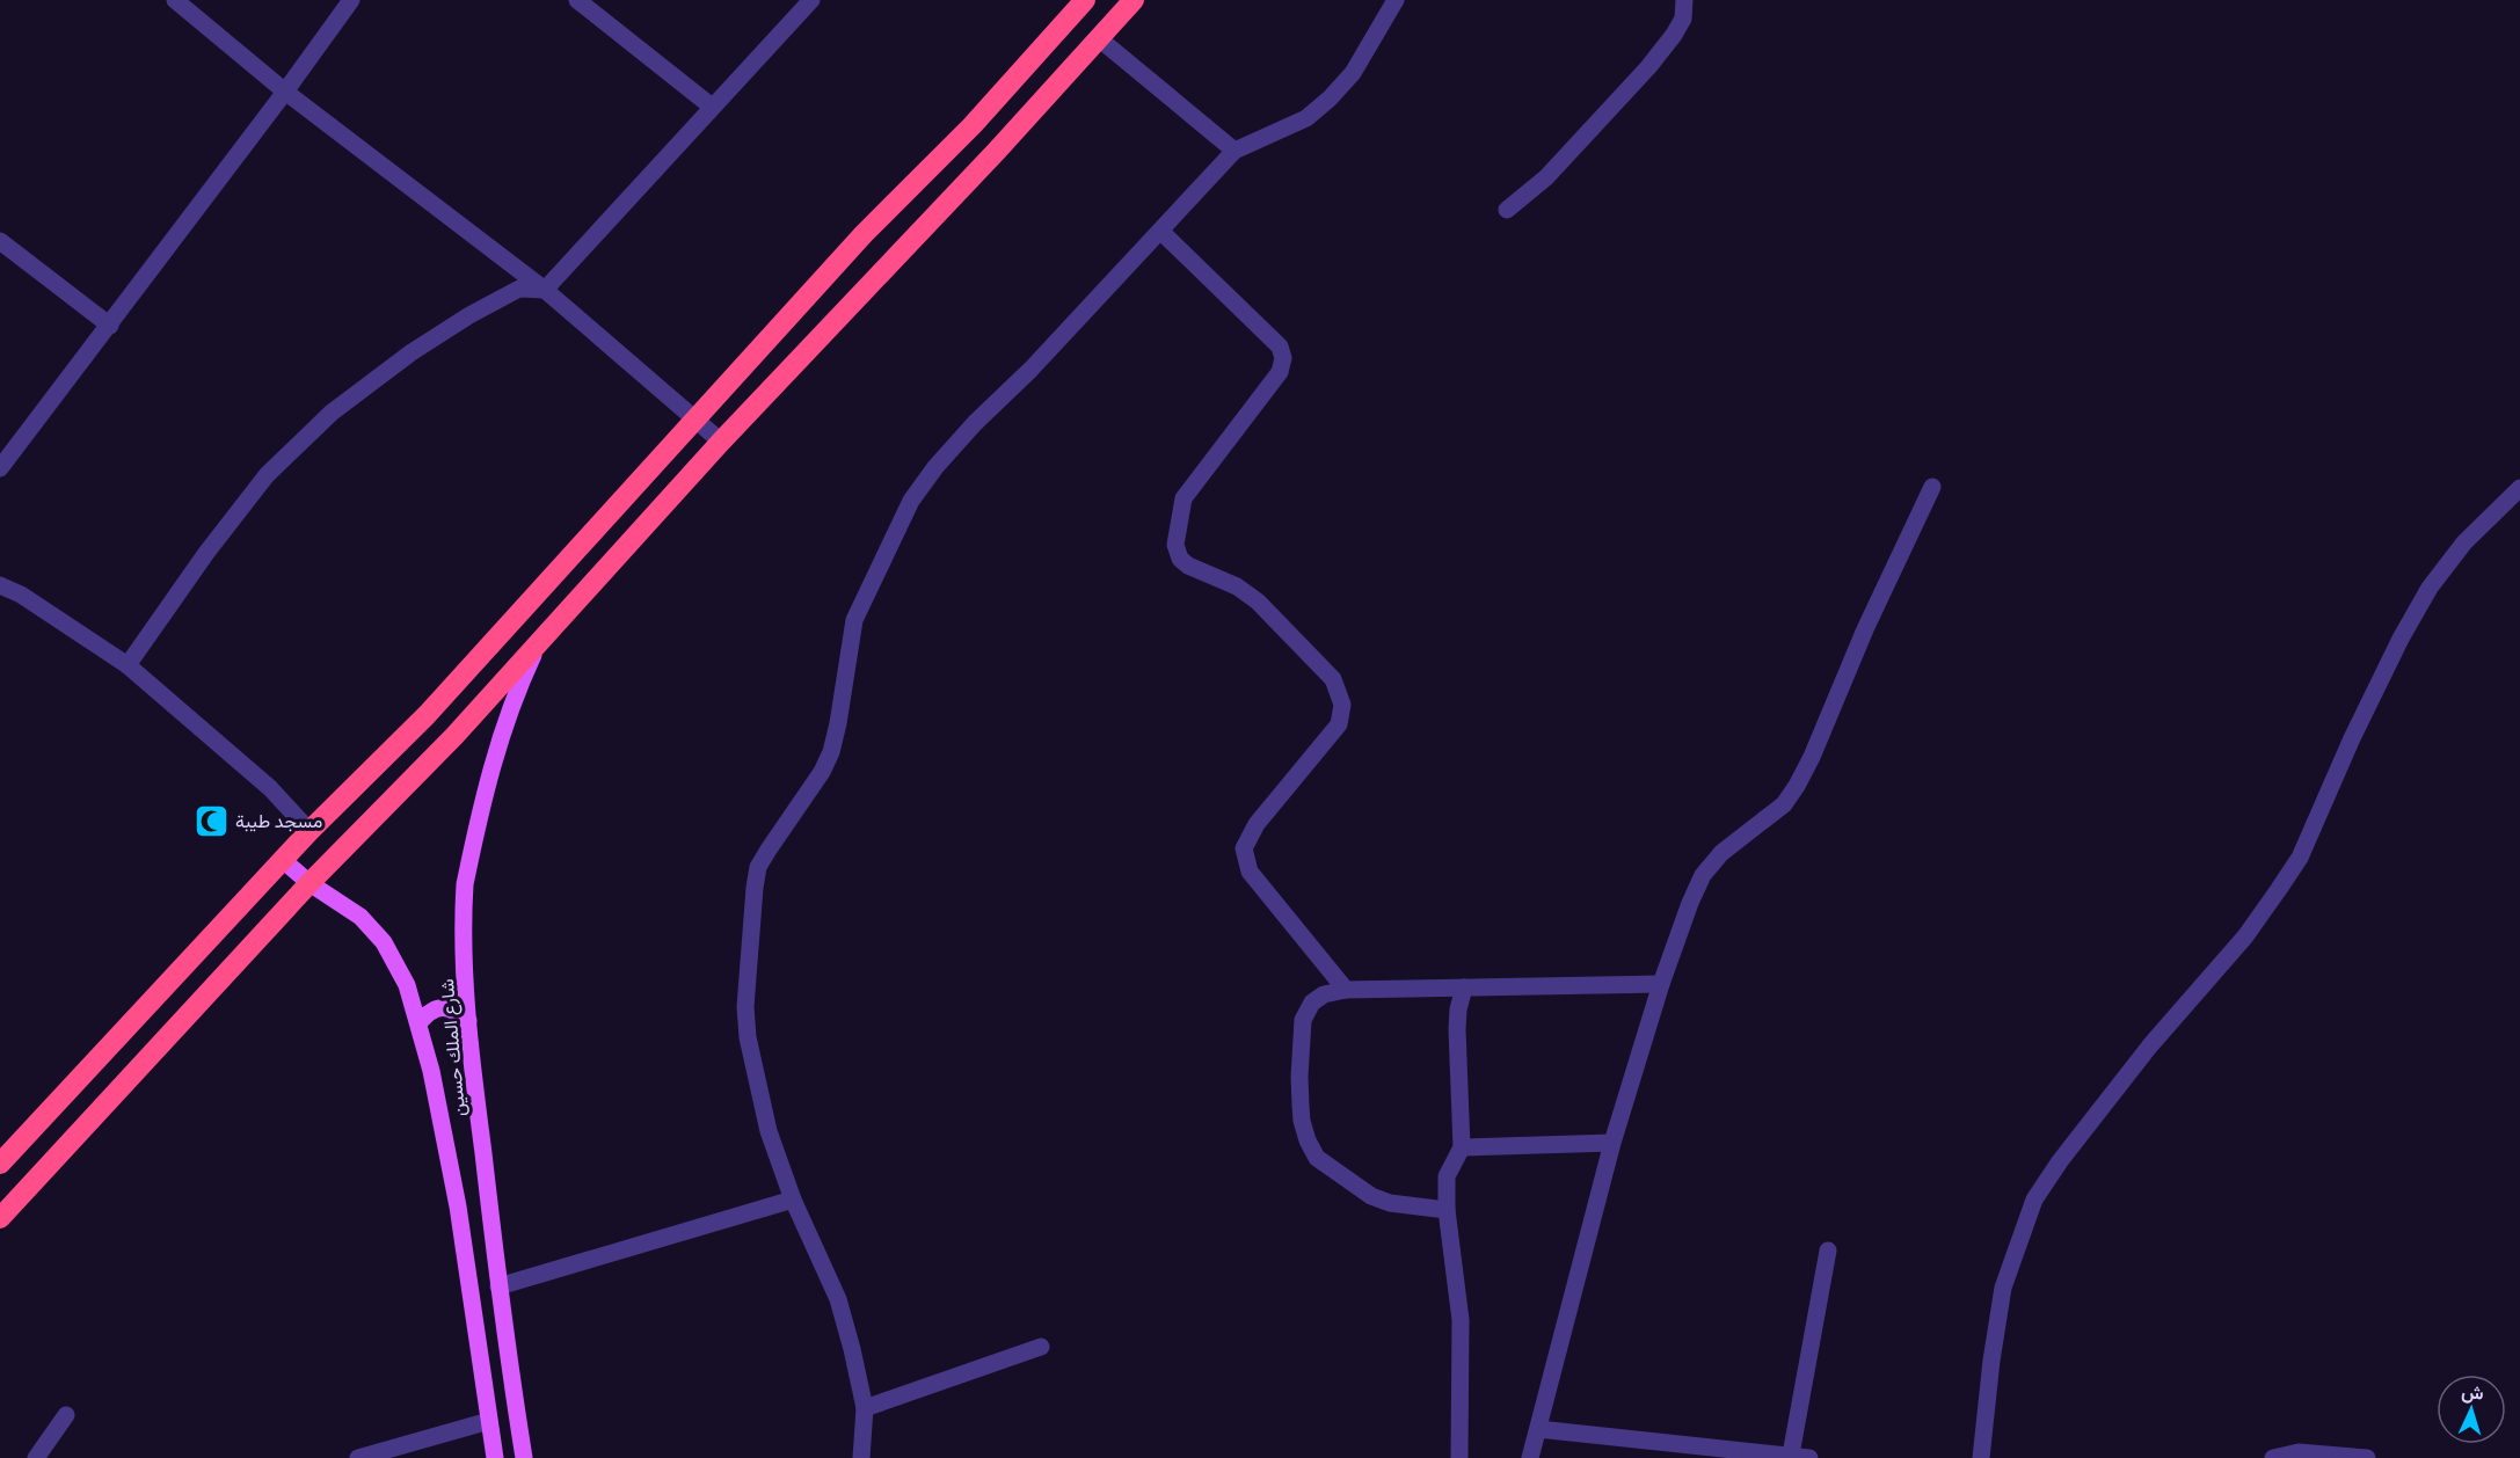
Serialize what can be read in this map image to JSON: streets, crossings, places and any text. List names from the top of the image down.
{
  "streets": {
    "main road": ["شارع الملك حسين"]
  },
  "places": {
    "mosque": ["مسجد طيبة"]
  },
  "north": "top"
}
